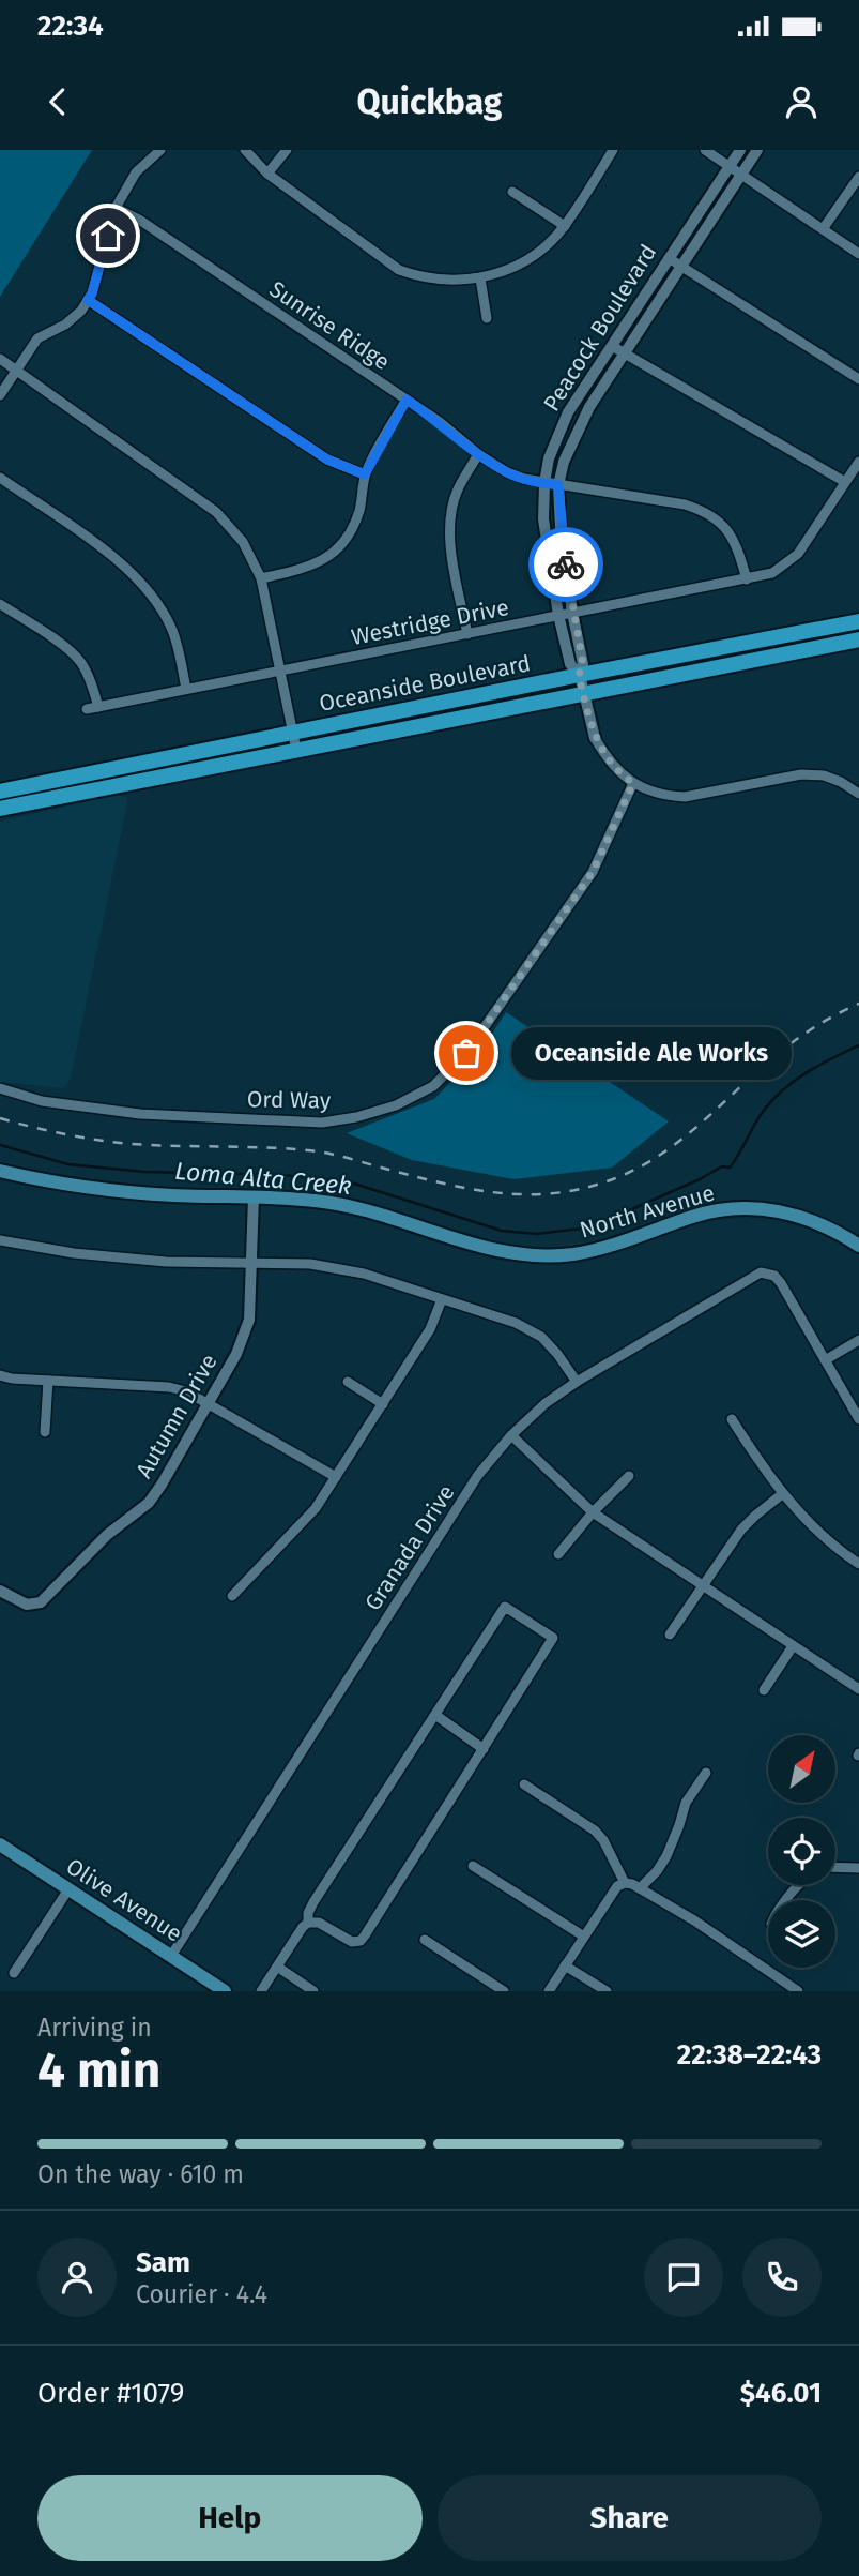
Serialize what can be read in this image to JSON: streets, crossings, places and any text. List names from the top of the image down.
{
  "streets": {
    "main road": ["Oceanside Boulevard", "North Avenue", "Olive Avenue"],
    "street": [
      "Sunrise Ridge",
      "Peacock Boulevard",
      "Westridge Drive",
      "Ord Way",
      "Autumn Drive",
      "Granada Drive"
    ]
  },
  "crossings": [
    ["Sunrise Ridge", "Peacock Boulevard"],
    ["Sunrise Ridge", "Westridge Drive"],
    ["Peacock Boulevard", "Westridge Drive"],
    ["Peacock Boulevard", "Oceanside Boulevard"],
    ["Peacock Boulevard", "Ord Way"],
    ["North Avenue", "Autumn Drive"],
    ["Granada Drive", "Olive Avenue"]
  ],
  "water": ["Loma Alta Creek"],
  "places": ["Oceanside Ale Works"],
  "north": "top right",
  "page": {
    "status": "22:34",
    "header": "Quickbag",
    "bubble": "Oceanside Ale Works",
    "heading": ["4 min", "Arriving in", "22:38–22:43"],
    "panel": [
      "Sam",
      "Courier · 4.4",
      "Order #1079",
      "$46.01"
    ],
    "bar": "On the way · 610 m",
    "buttons": ["Help", "Share"]
  }
}
